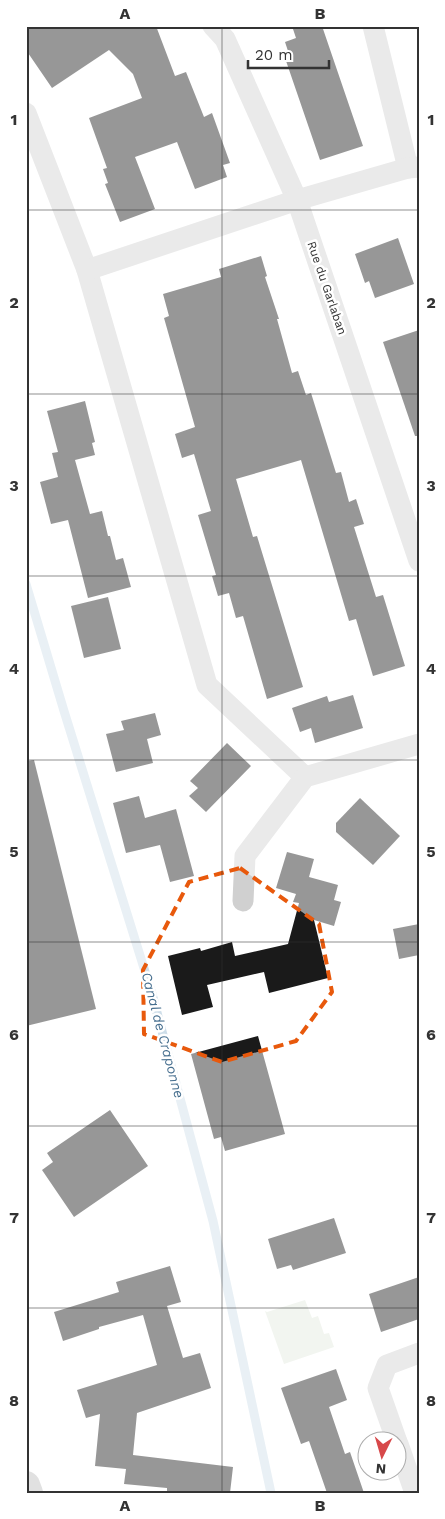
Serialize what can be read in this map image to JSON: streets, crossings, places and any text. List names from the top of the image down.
{
  "streets": {
    "street": ["Rue du Garlaban"]
  },
  "water": ["Canal de Craponne"],
  "scale_bar": "20 m",
  "north": "bottom",
  "grid": {
    "columns": ["A", "B"],
    "rows": [
      "1",
      "2",
      "3",
      "4",
      "5",
      "6",
      "7",
      "8"
    ]
  }
}
